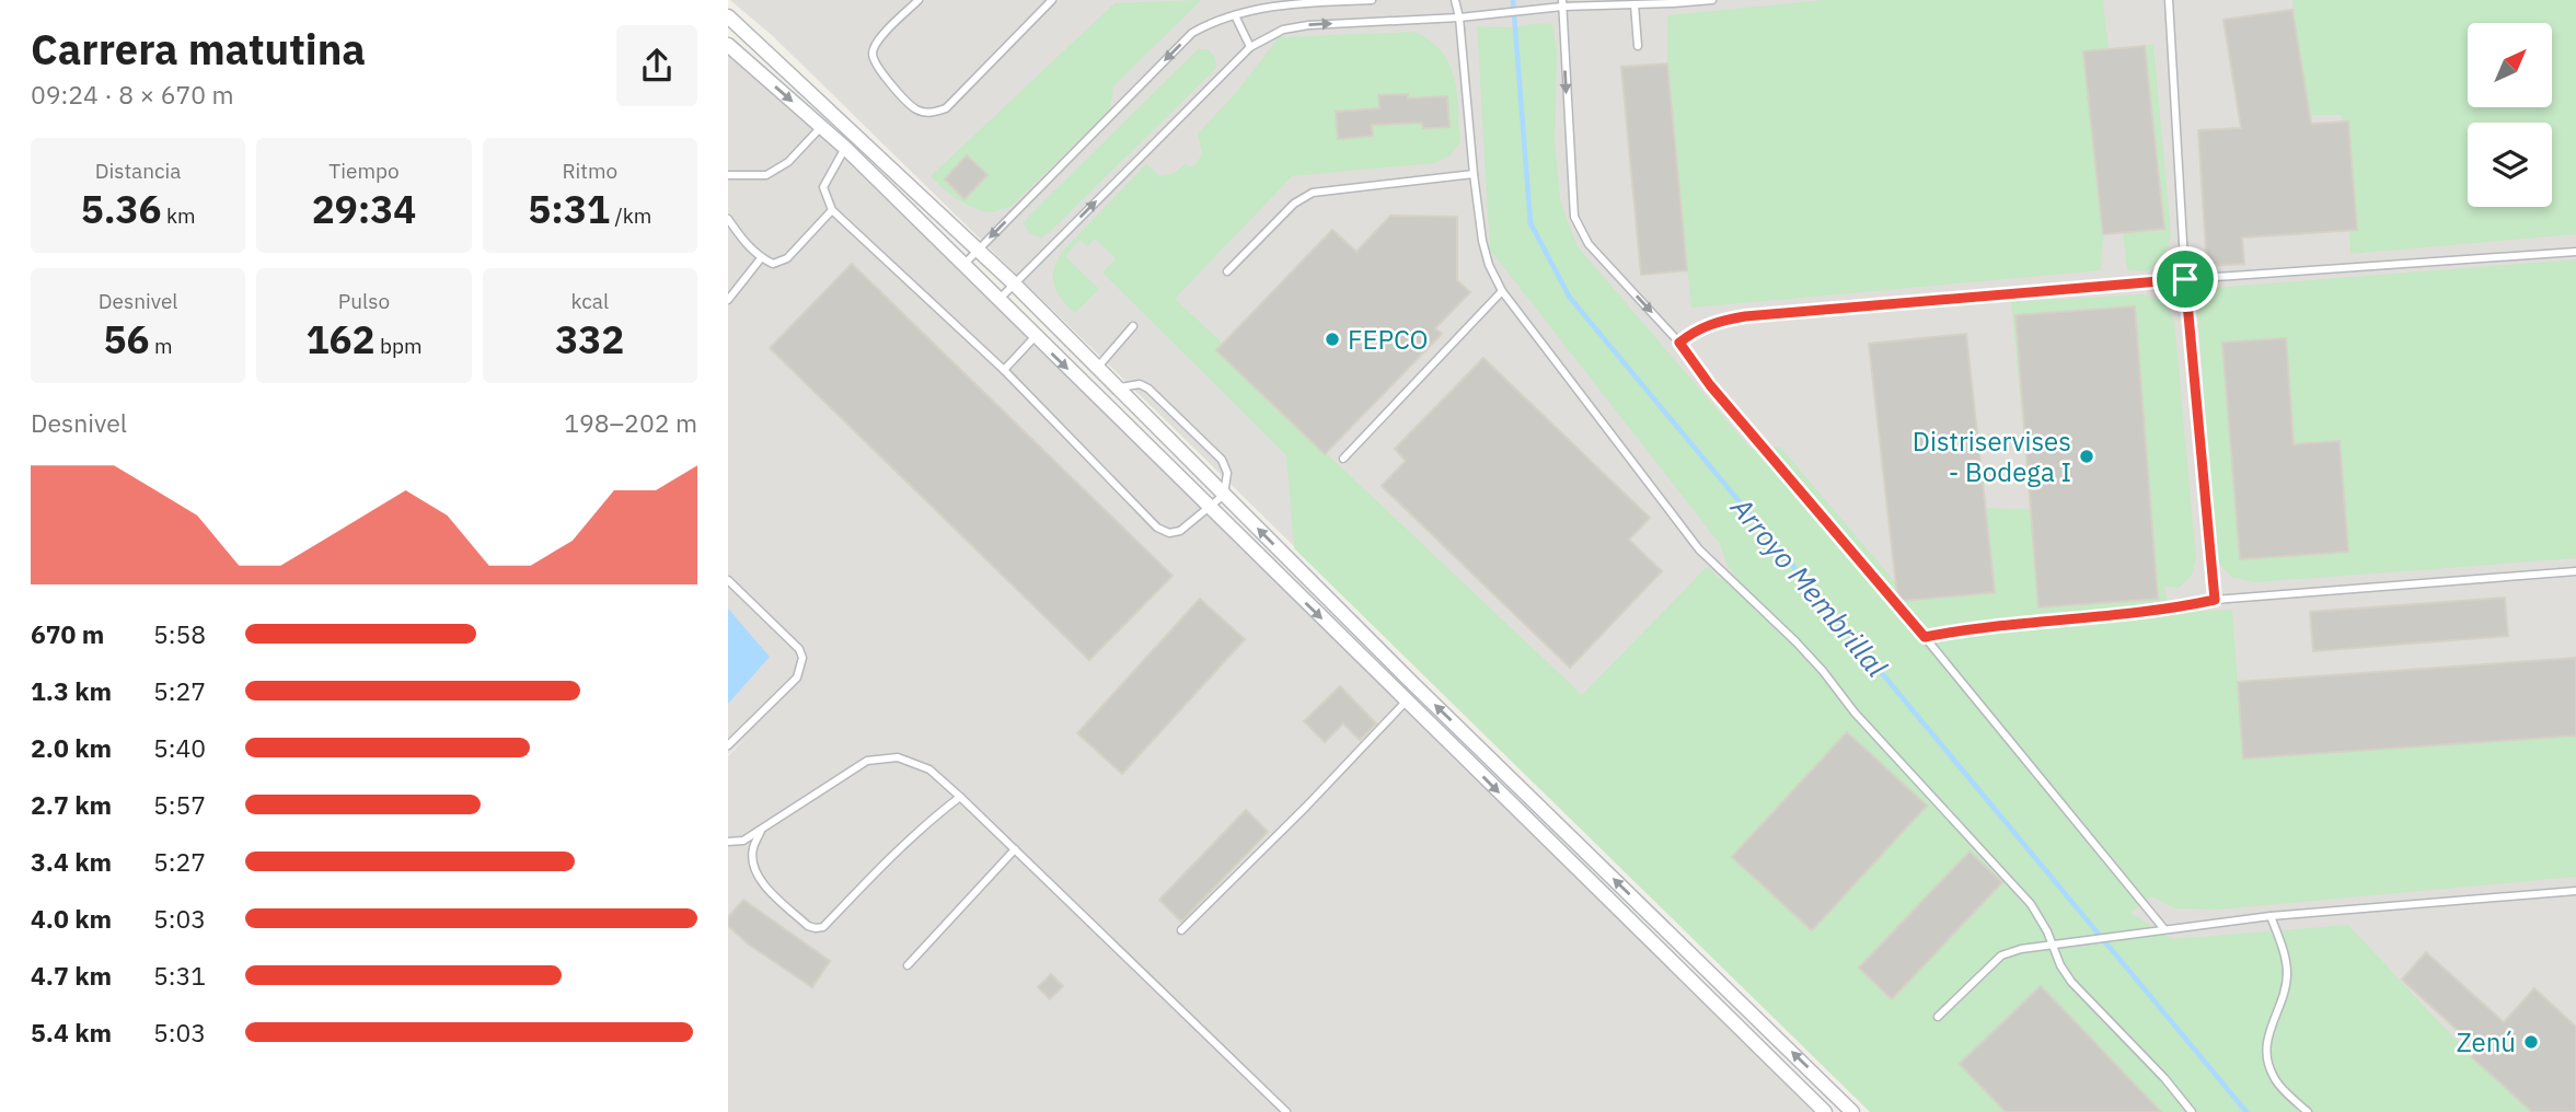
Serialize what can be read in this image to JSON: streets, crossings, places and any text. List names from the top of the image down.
{
  "water": ["Arroyo Membrillal"],
  "places": ["FEPCO", "Distriservises - Bodega I", "Zenú"],
  "north": "top right",
  "page": {
    "heading": ["Carrera matutina", "09:24 · 8 × 670 m"],
    "stats": [
      ["Distancia", "5.36 km"],
      ["Tiempo", "29:34"],
      ["Ritmo", "5:31 /km"],
      ["Desnivel", "56 m"],
      ["Pulso", "162 bpm"],
      ["kcal", "332"]
    ],
    "chart": ["Desnivel", "198–202 m"],
    "list": [
      {
        "name": "670 m",
        "note": "5:58"
      },
      {
        "name": "1.3 km",
        "note": "5:27"
      },
      {
        "name": "2.0 km",
        "note": "5:40"
      },
      {
        "name": "2.7 km",
        "note": "5:57"
      },
      {
        "name": "3.4 km",
        "note": "5:27"
      },
      {
        "name": "4.0 km",
        "note": "5:03"
      },
      {
        "name": "4.7 km",
        "note": "5:31"
      },
      {
        "name": "5.4 km",
        "note": "5:03"
      }
    ]
  }
}
